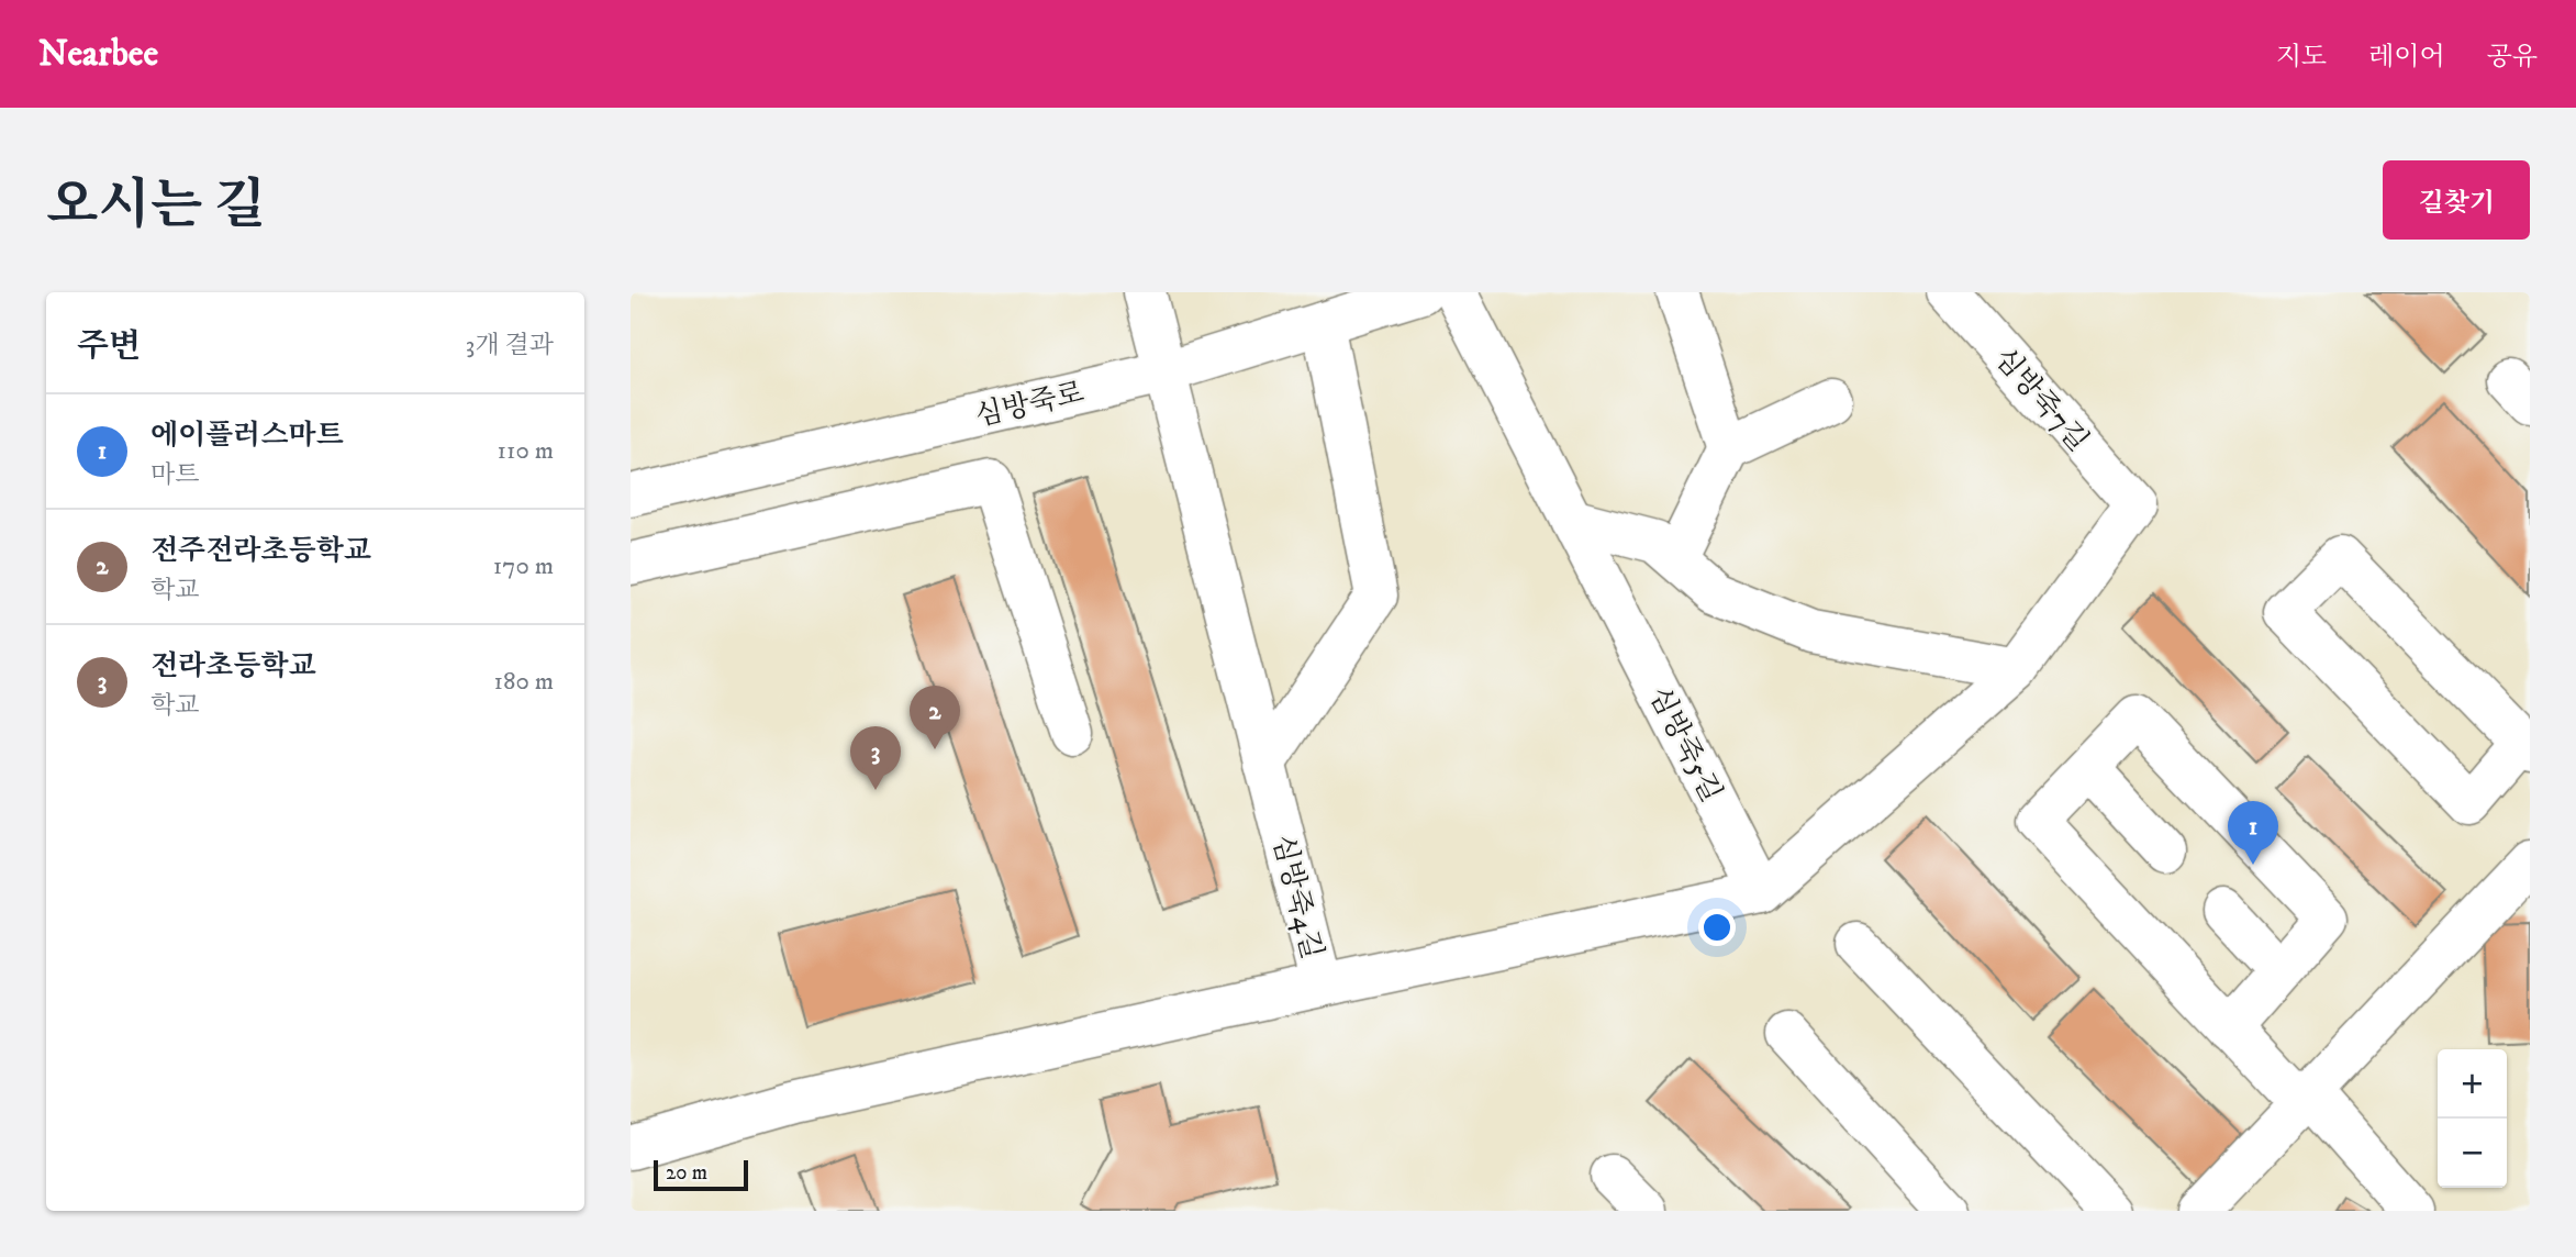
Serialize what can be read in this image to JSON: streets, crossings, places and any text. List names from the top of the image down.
{
  "streets": {
    "street": [
      "심방죽7길",
      "심방죽로",
      "심방죽5길",
      "심방죽4길"
    ]
  },
  "crossings": [
    ["심방죽로", "심방죽4길"],
    ["심방죽5길", "심방죽4길"]
  ],
  "scale_bar": "20 m",
  "page": {
    "header": "Nearbee",
    "nav": ["지도", "레이어", "공유"],
    "title": "오시는 길",
    "buttons": "길찾기",
    "heading": ["주변", "3개 결과"],
    "list": [
      {
        "mark": "1",
        "name": "에이플러스마트",
        "note": "마트",
        "value": "110 m"
      },
      {
        "mark": "2",
        "name": "전주전라초등학교",
        "note": "학교",
        "value": "170 m"
      },
      {
        "mark": "3",
        "name": "전라초등학교",
        "note": "학교",
        "value": "180 m"
      }
    ],
    "pins": ["2", "3", "1"],
    "map_buttons": ["+", "−"],
    "scale": "20 m"
  }
}
